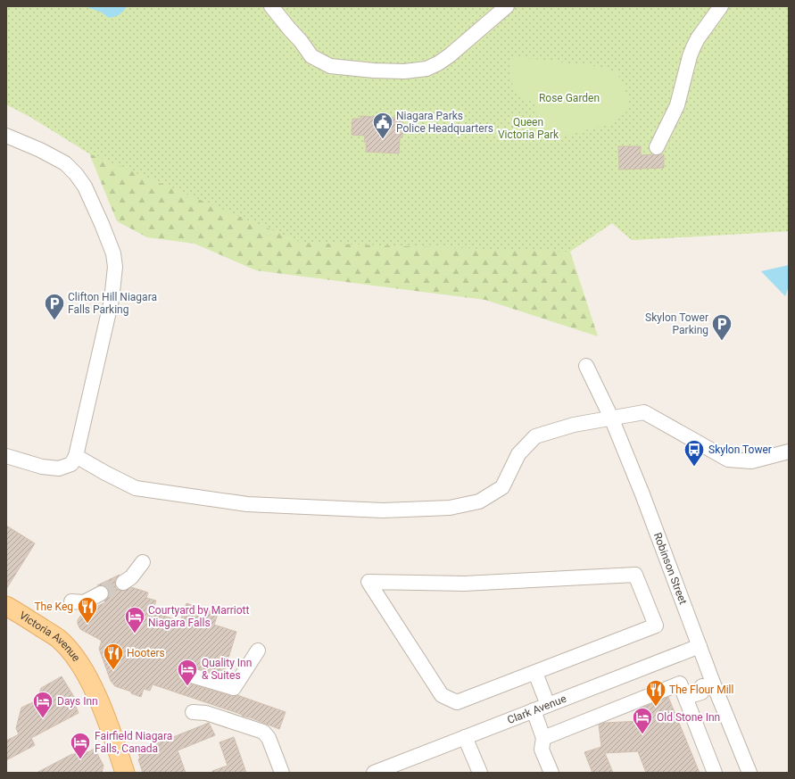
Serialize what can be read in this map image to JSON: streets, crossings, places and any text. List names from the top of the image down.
{
  "streets": {
    "main road": ["Victoria Avenue"],
    "street": ["Robinson Street", "Clark Avenue"]
  },
  "crossings": [
    ["Robinson Street", "Clark Avenue"]
  ],
  "parks": ["Rose Garden", "Queen Victoria Park"],
  "places": {
    "public building": ["Niagara Parks Police Headquarters"],
    "parking": ["Clifton Hill Niagara Falls Parking", "Skylon Tower Parking"],
    "bus stop": ["Skylon Tower"],
    "restaurant": ["The Keg", "Hooters", "The Flour Mill"],
    "hotel": [
      "Courtyard by Marriott Niagara Falls",
      "Quality Inn & Suites",
      "Days Inn",
      "Old Stone Inn",
      "Fairfield Niagara Falls, Canada"
    ]
  }
}
